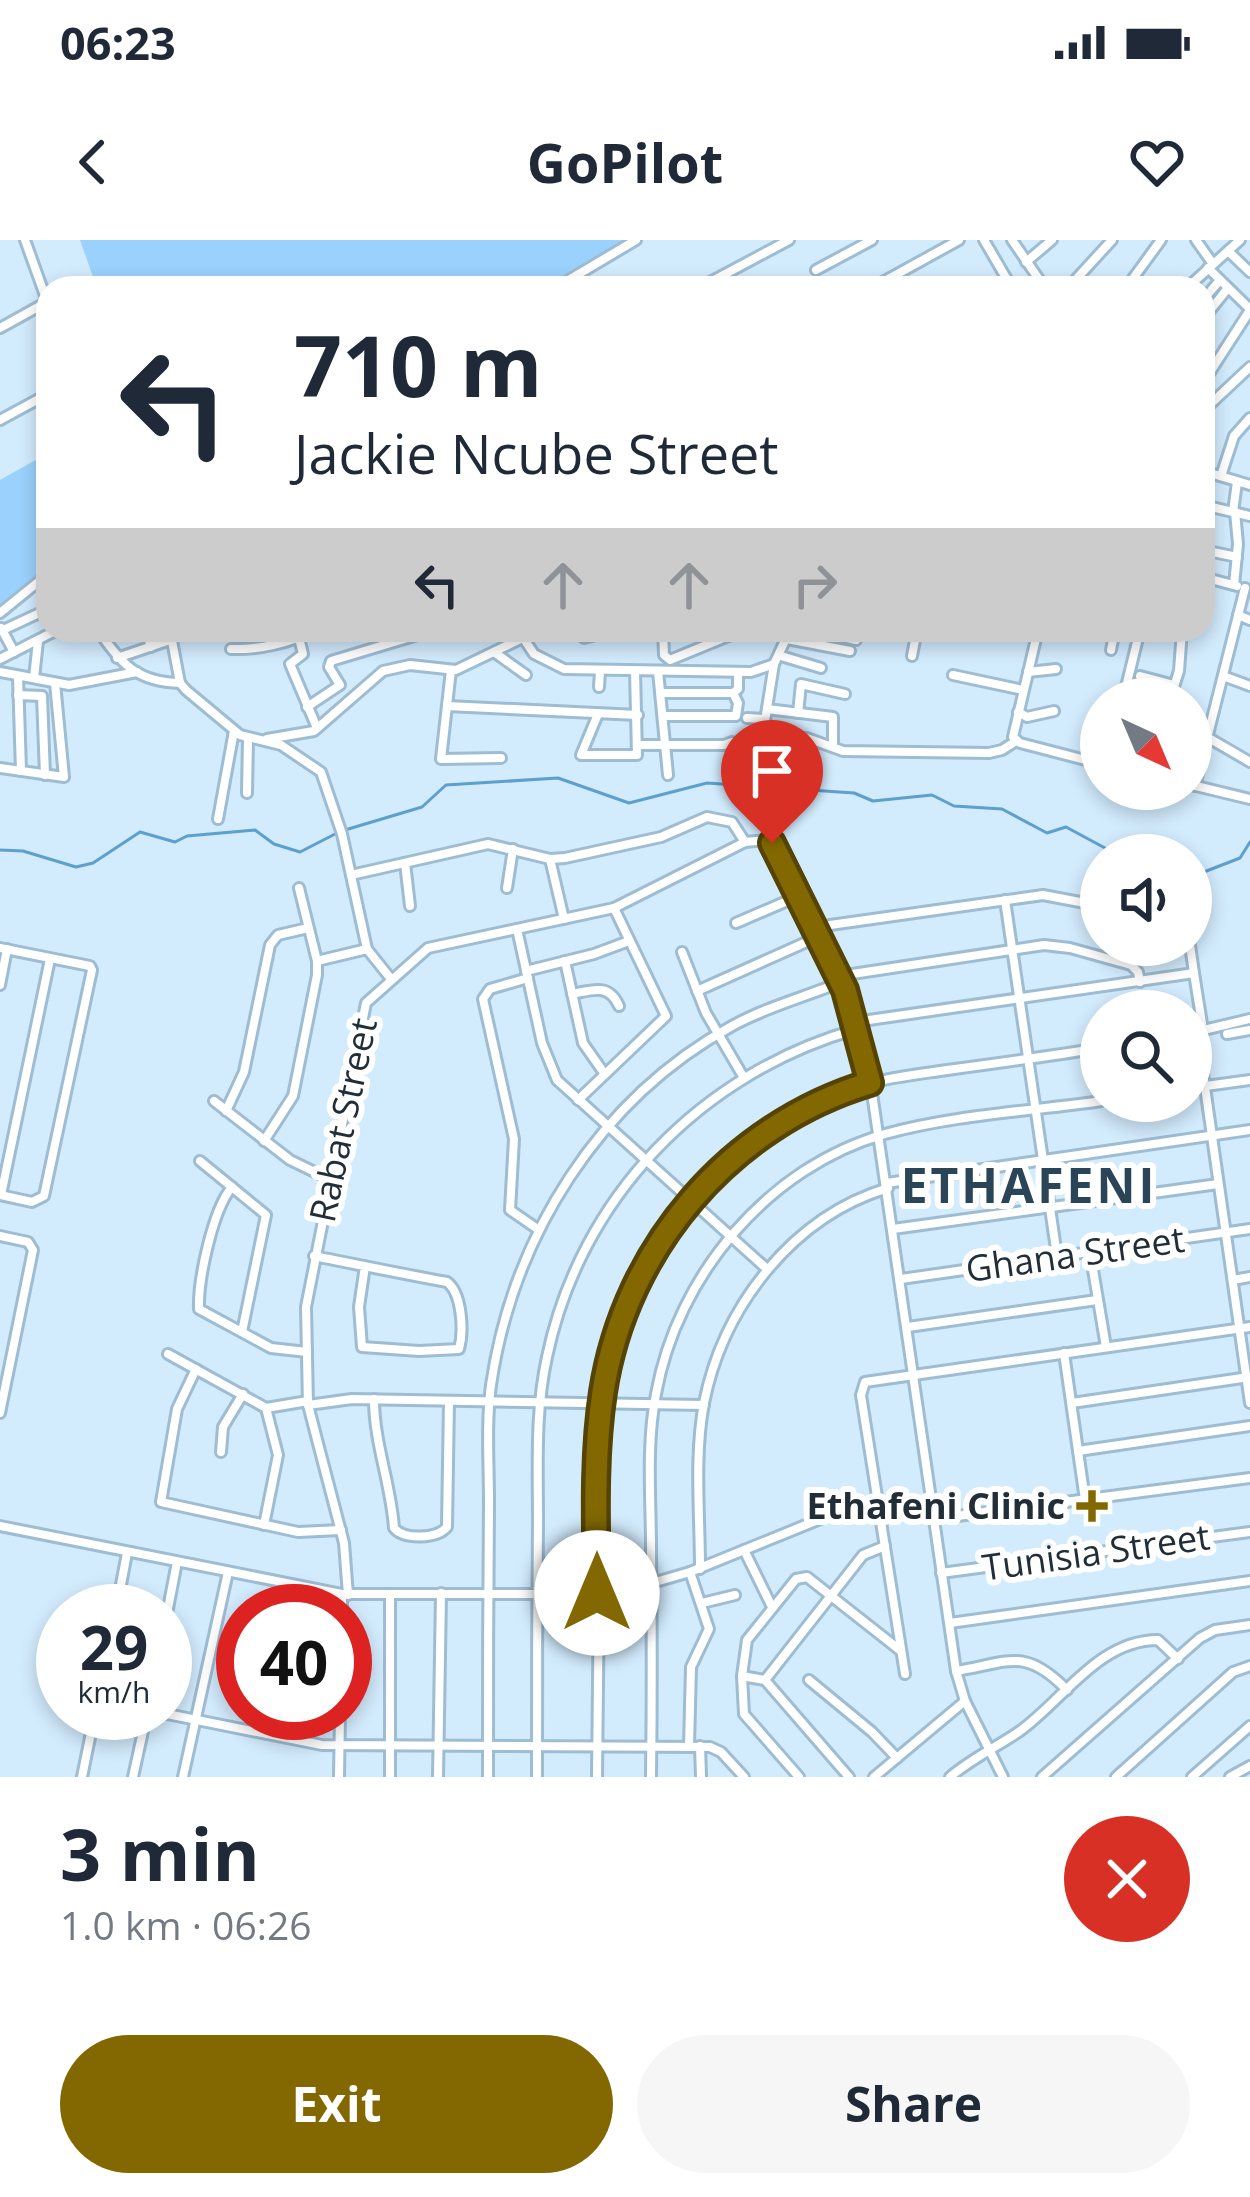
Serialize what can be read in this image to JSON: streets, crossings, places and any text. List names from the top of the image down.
{
  "streets": {
    "street": ["Rabat Street", "Ghana Street", "Tunisia Street"]
  },
  "districts": ["ETHAFENI"],
  "places": {
    "health": ["Ethafeni Clinic"]
  },
  "north": "bottom right",
  "page": {
    "status": "06:23",
    "header": "GoPilot",
    "turn": ["710 m", "Jackie Ncube Street"],
    "speed": "29 km/h",
    "limit": "40",
    "heading": ["3 min", "1.0 km · 06:26"],
    "buttons": ["Exit", "Share"]
  }
}
